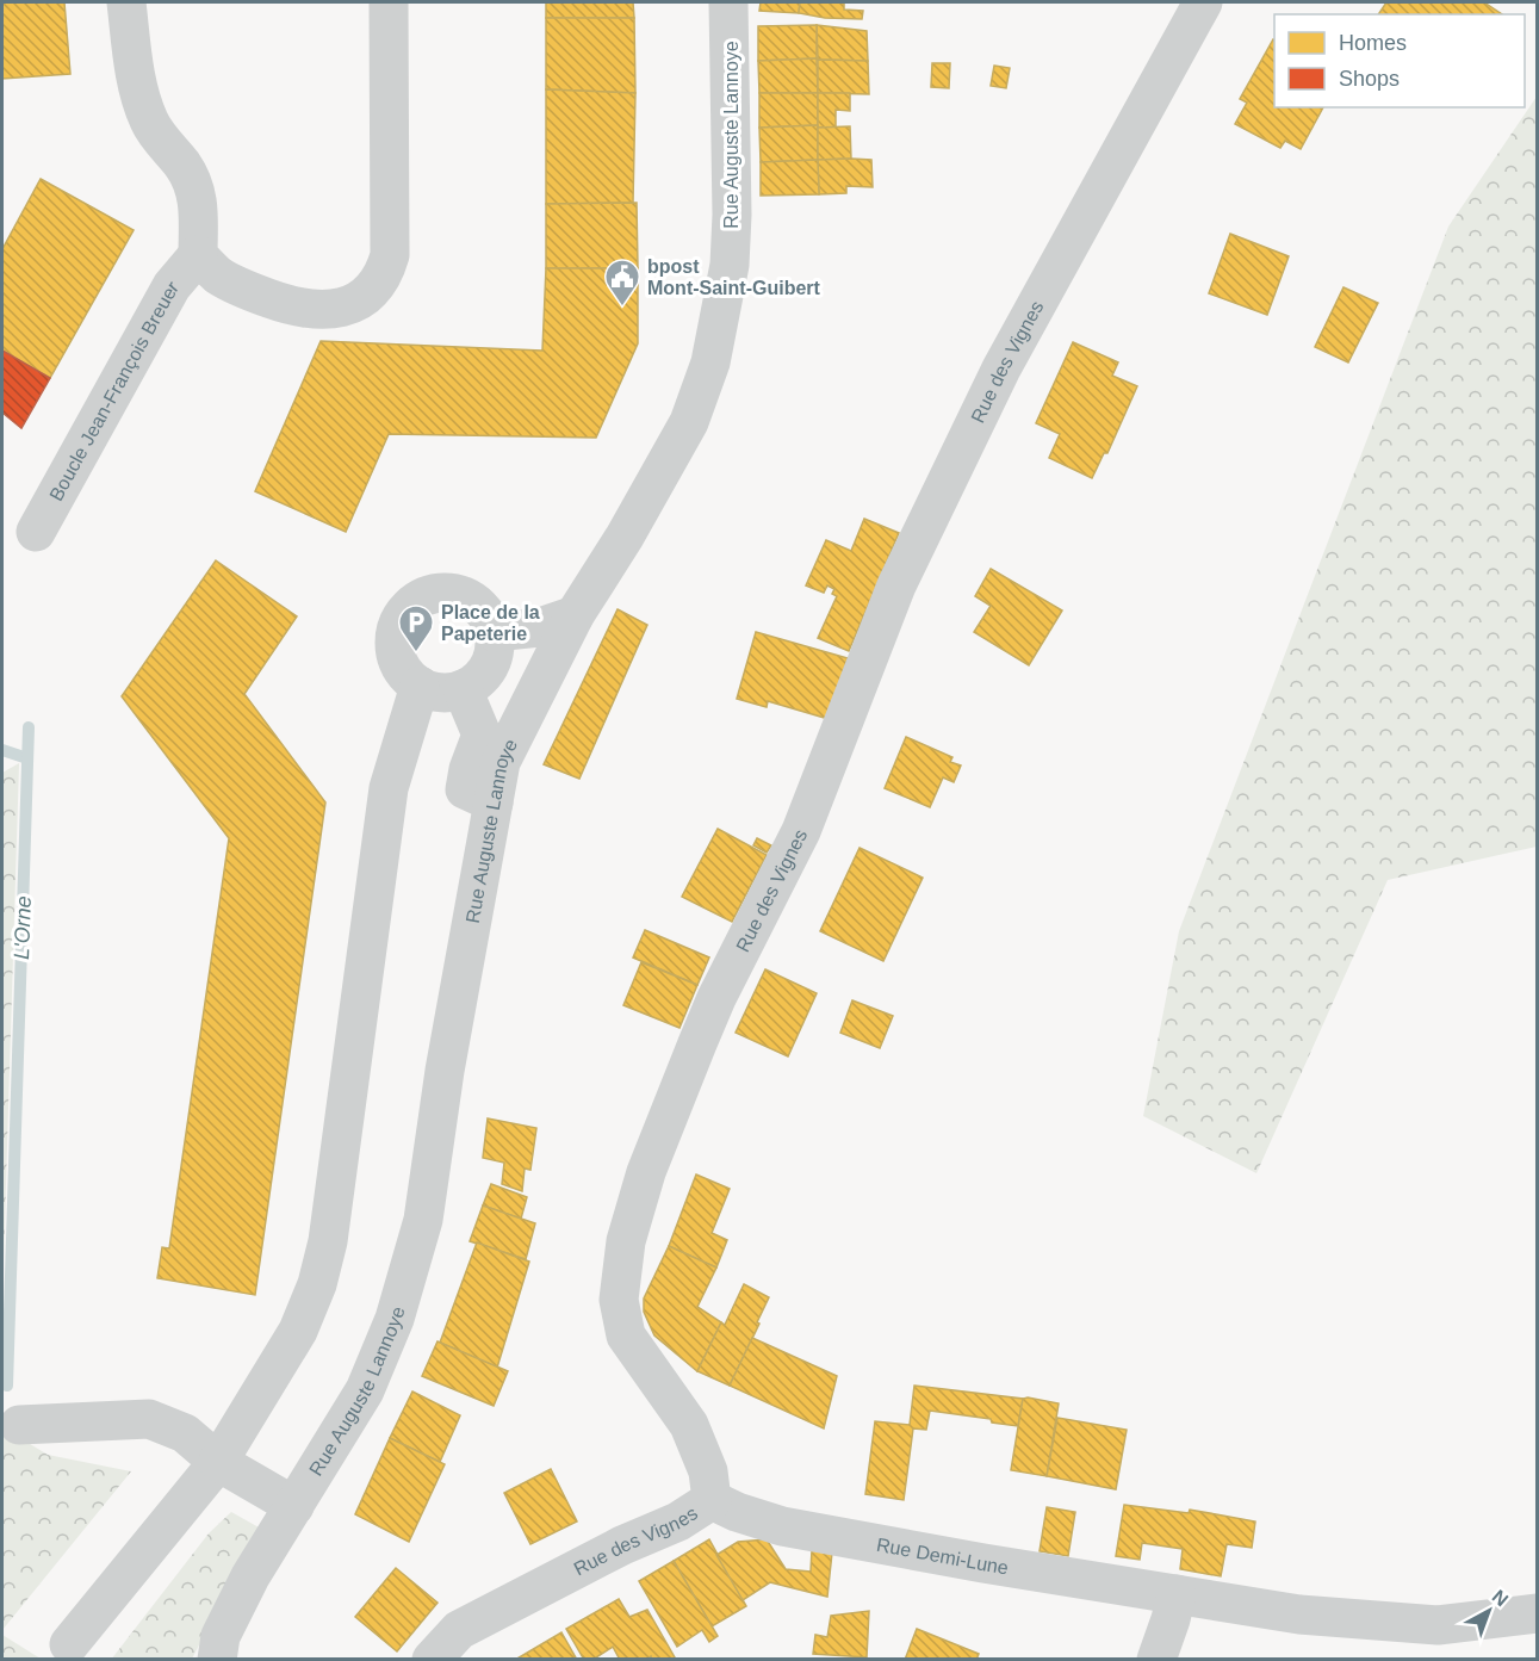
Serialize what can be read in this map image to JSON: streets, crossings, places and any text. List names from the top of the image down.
{
  "streets": {
    "street": [
      "Rue Auguste Lannoye",
      "Rue des Vignes",
      "Boucle Jean-François Breuer",
      "Rue Demi-Lune"
    ]
  },
  "crossings": [
    ["Rue des Vignes", "Rue Demi-Lune"]
  ],
  "water": ["L'Orne"],
  "places": {
    "public building": ["bpost Mont-Saint-Guibert"],
    "parking": ["Place de la Papeterie"]
  },
  "legend": ["Homes", "Shops"],
  "north": "top right"
}
